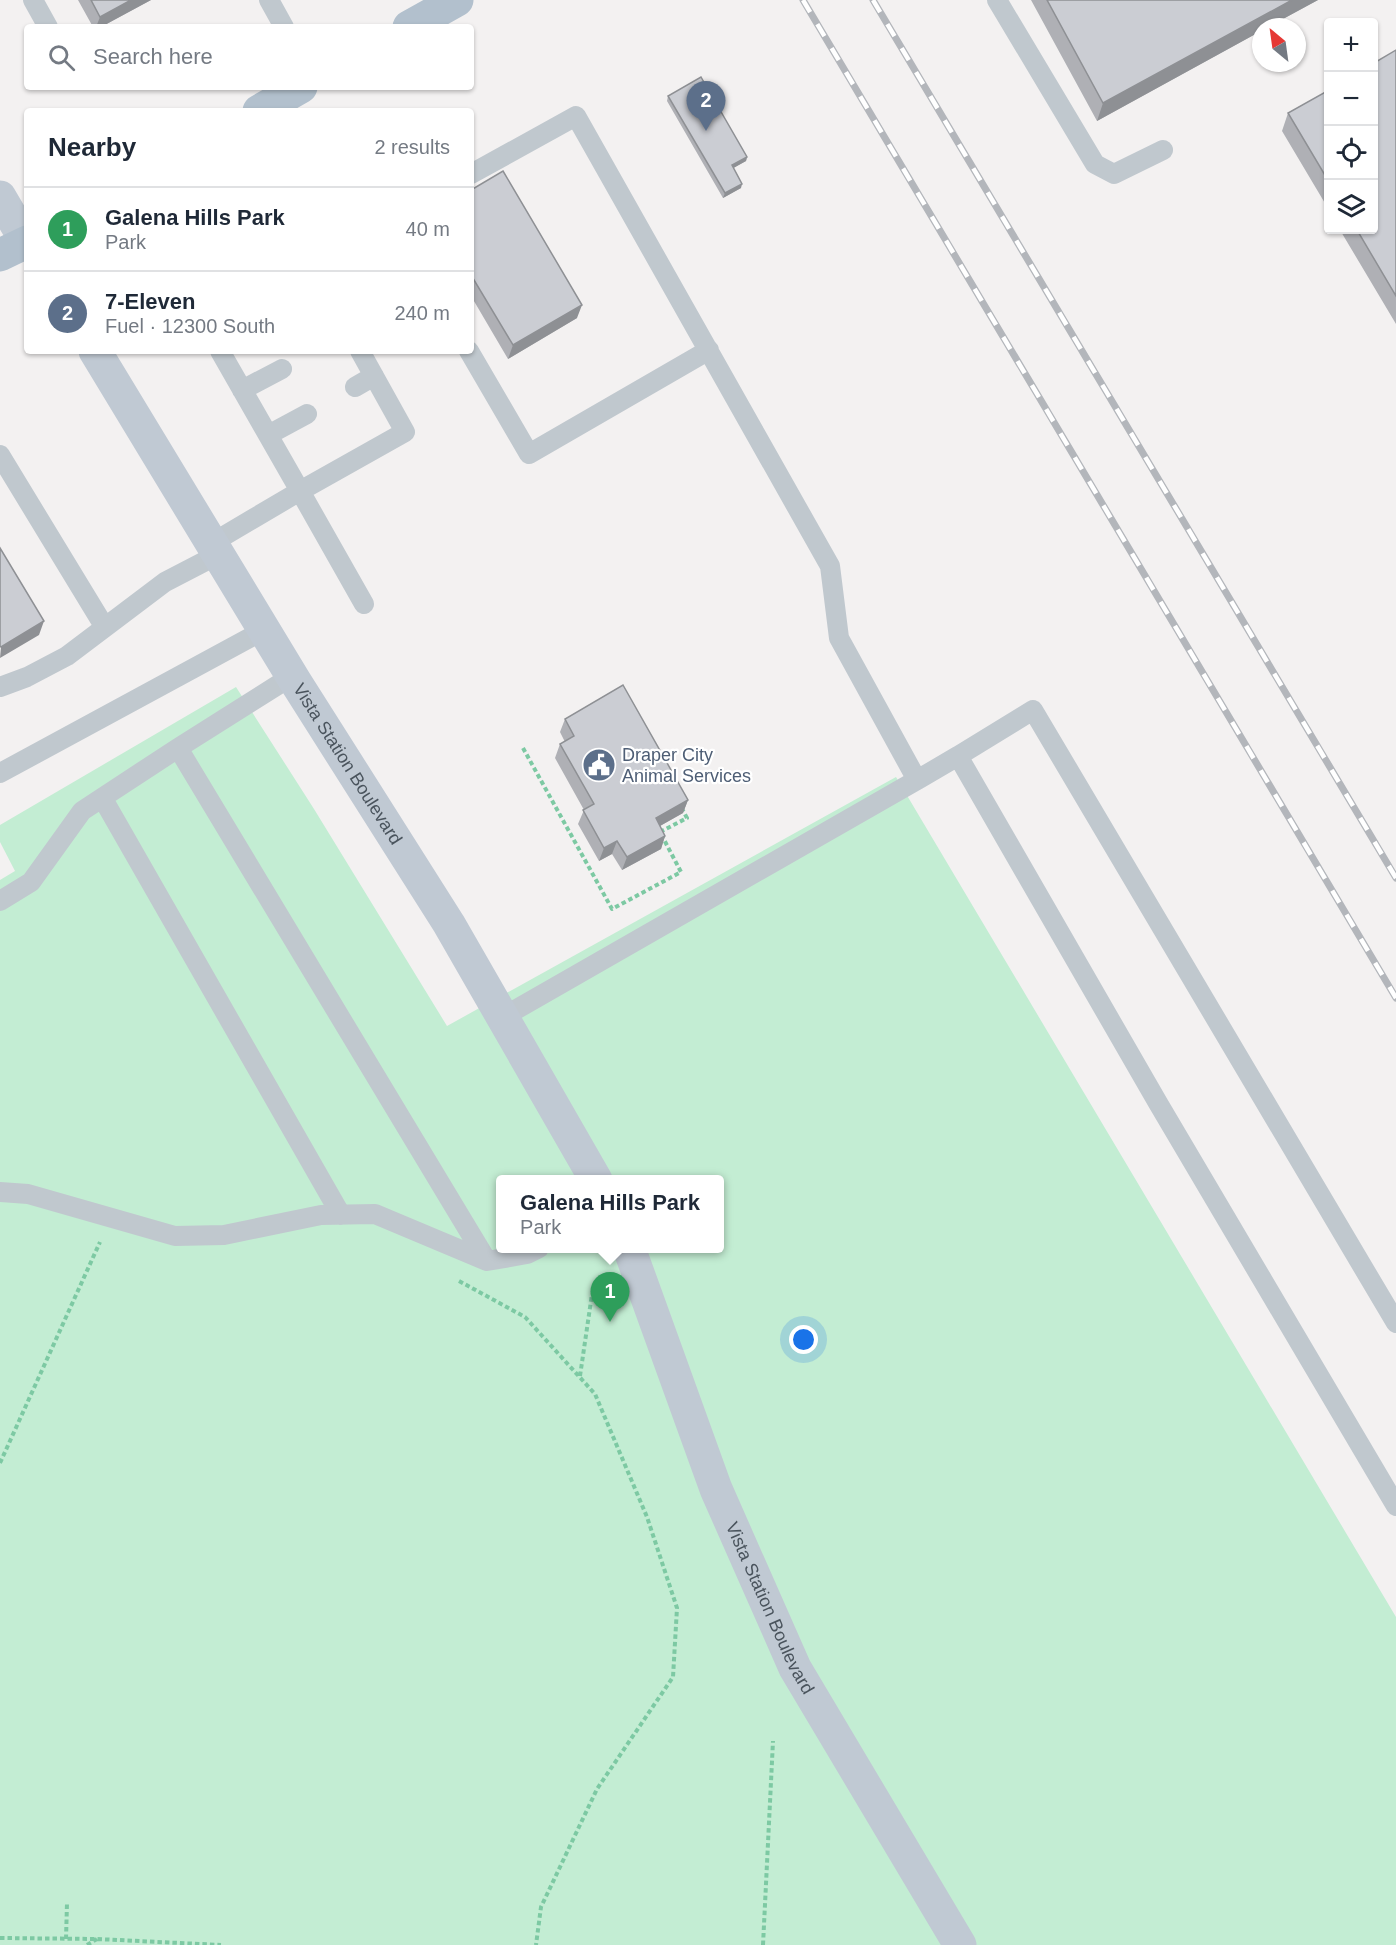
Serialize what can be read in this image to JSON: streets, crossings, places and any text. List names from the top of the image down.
{
  "streets": {
    "street": ["Vista Station Boulevard"]
  },
  "places": {
    "public building": ["Draper City Animal Services"]
  },
  "north": "top left",
  "page": {
    "map_buttons": ["+", "−"],
    "search": "Search here",
    "pins": ["2", "1"],
    "heading": ["Nearby", "2 results"],
    "list": [
      {
        "mark": "1",
        "name": "Galena Hills Park",
        "note": "Park",
        "value": "40 m"
      },
      {
        "mark": "2",
        "name": "7-Eleven",
        "note": "Fuel · 12300 South",
        "value": "240 m"
      }
    ],
    "popup": ["Galena Hills Park", "Park"]
  }
}
